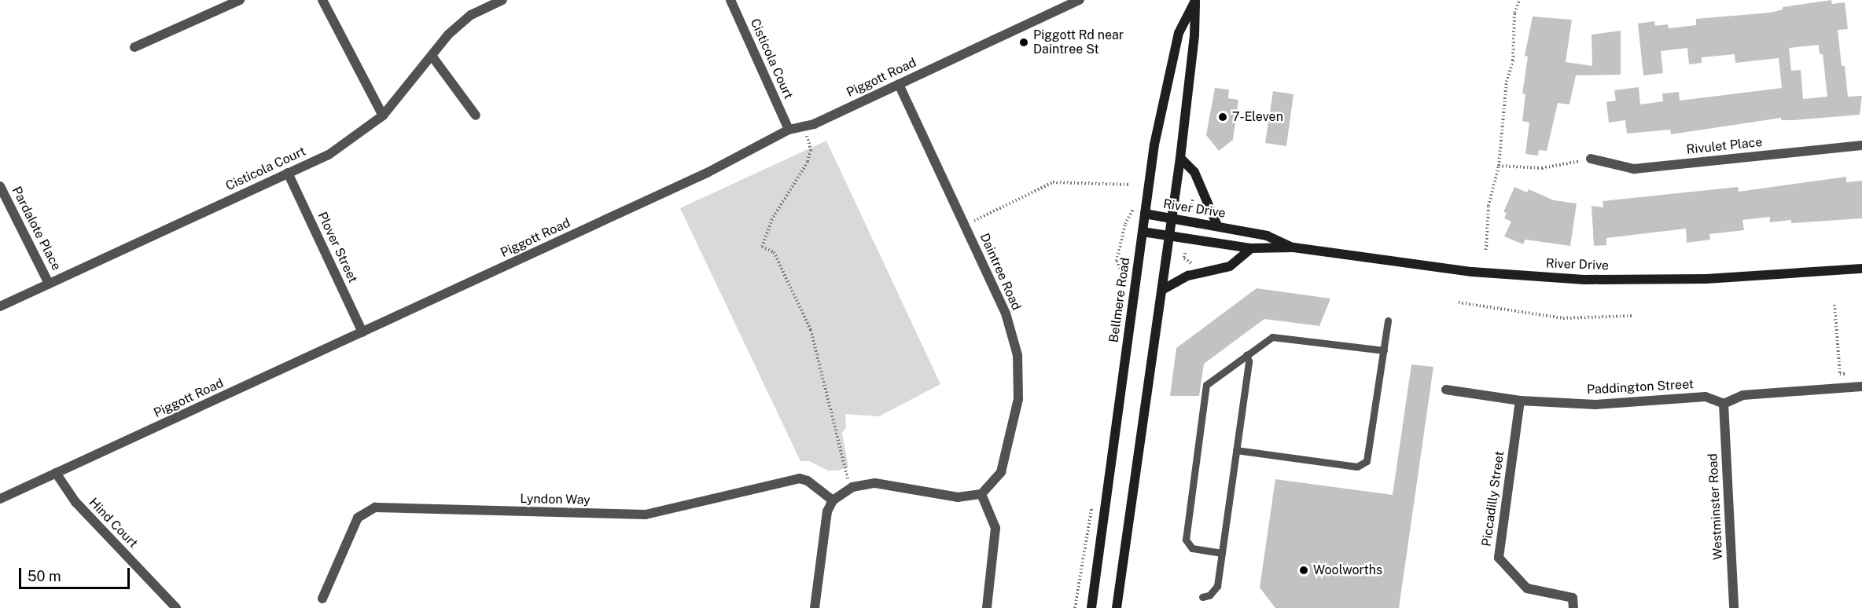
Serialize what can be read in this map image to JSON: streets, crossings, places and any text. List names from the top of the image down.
{
  "streets": {
    "main road": ["River Drive", "Bellmere Road"],
    "street": [
      "Cisticola Court",
      "Piggott Road",
      "Rivulet Place",
      "Pardalote Place",
      "Plover Street",
      "Daintree Road",
      "Paddington Street",
      "Piccadilly Street",
      "Lyndon Way",
      "Westminster Road",
      "Hind Court"
    ]
  },
  "crossings": [
    ["Cisticola Court", "Piggott Road"],
    ["Cisticola Court", "Pardalote Place"],
    ["Cisticola Court", "Plover Street"],
    ["Piggott Road", "Plover Street"],
    ["Piggott Road", "Daintree Road"],
    ["Piggott Road", "Hind Court"],
    ["River Drive", "Bellmere Road"],
    ["Paddington Street", "Piccadilly Street"],
    ["Paddington Street", "Westminster Road"]
  ],
  "places": ["Piggott Rd near Daintree St", "7-Eleven", "Woolworths"],
  "scale_bar": "50 m"
}
